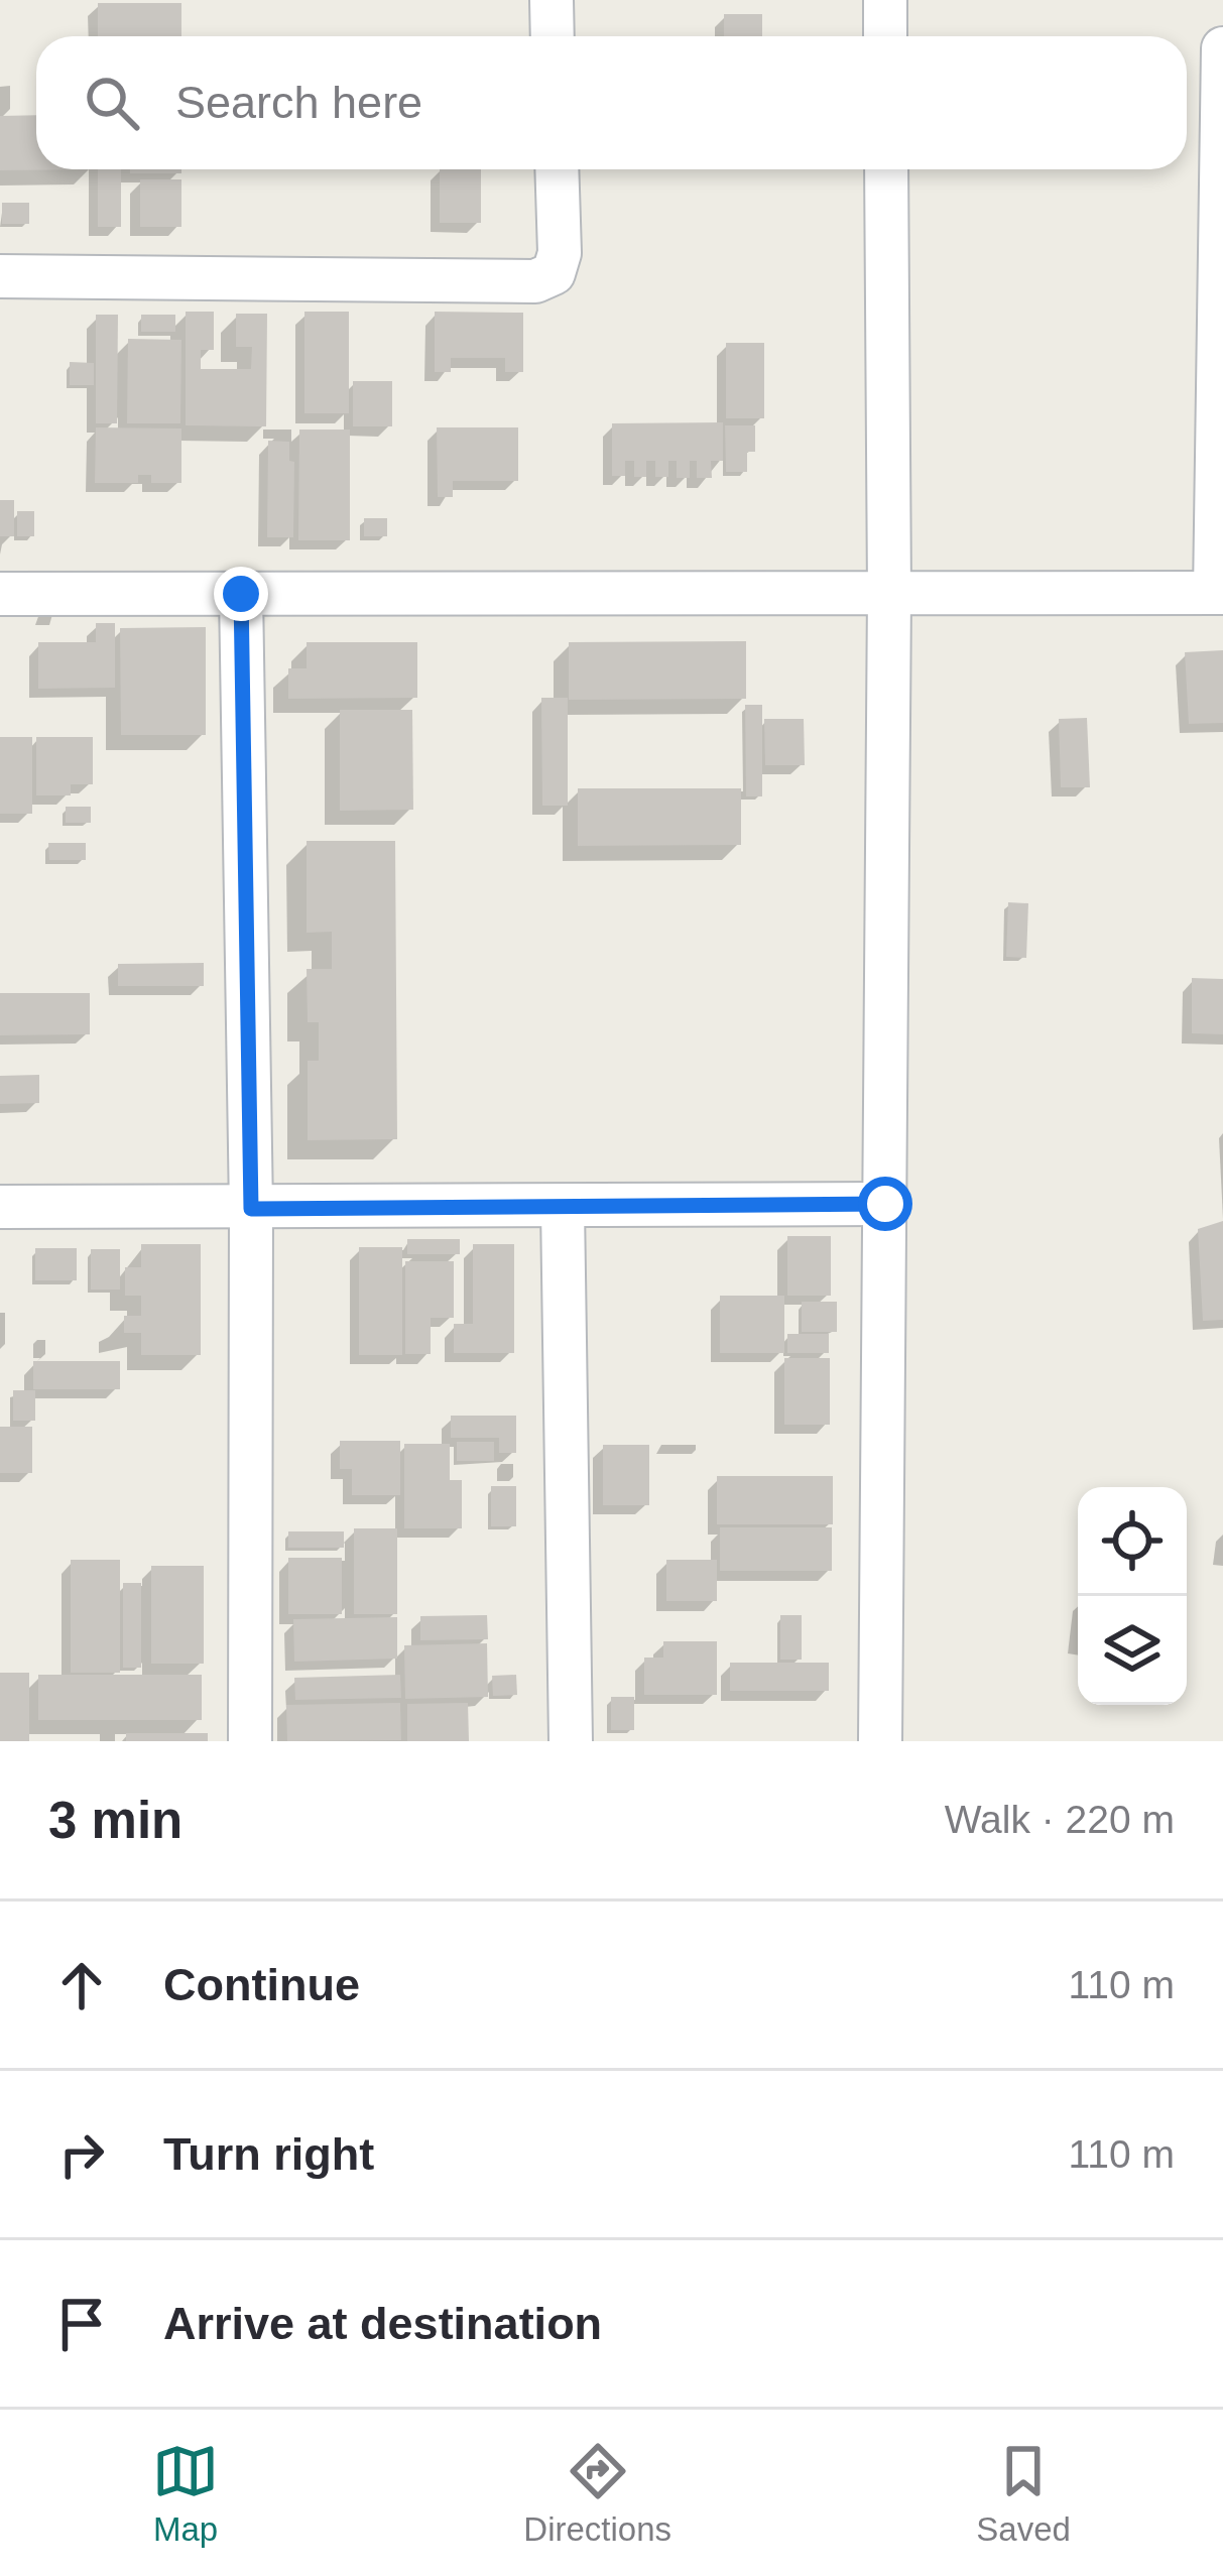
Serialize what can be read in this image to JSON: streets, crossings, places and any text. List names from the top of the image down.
{
  "page": {
    "search": "Search here",
    "heading": ["3 min", "Walk · 220 m"],
    "list": [
      ["Continue", "110 m"],
      ["Turn right", "110 m"],
      "Arrive at destination"
    ],
    "nav": ["Map", "Directions", "Saved"]
  }
}
